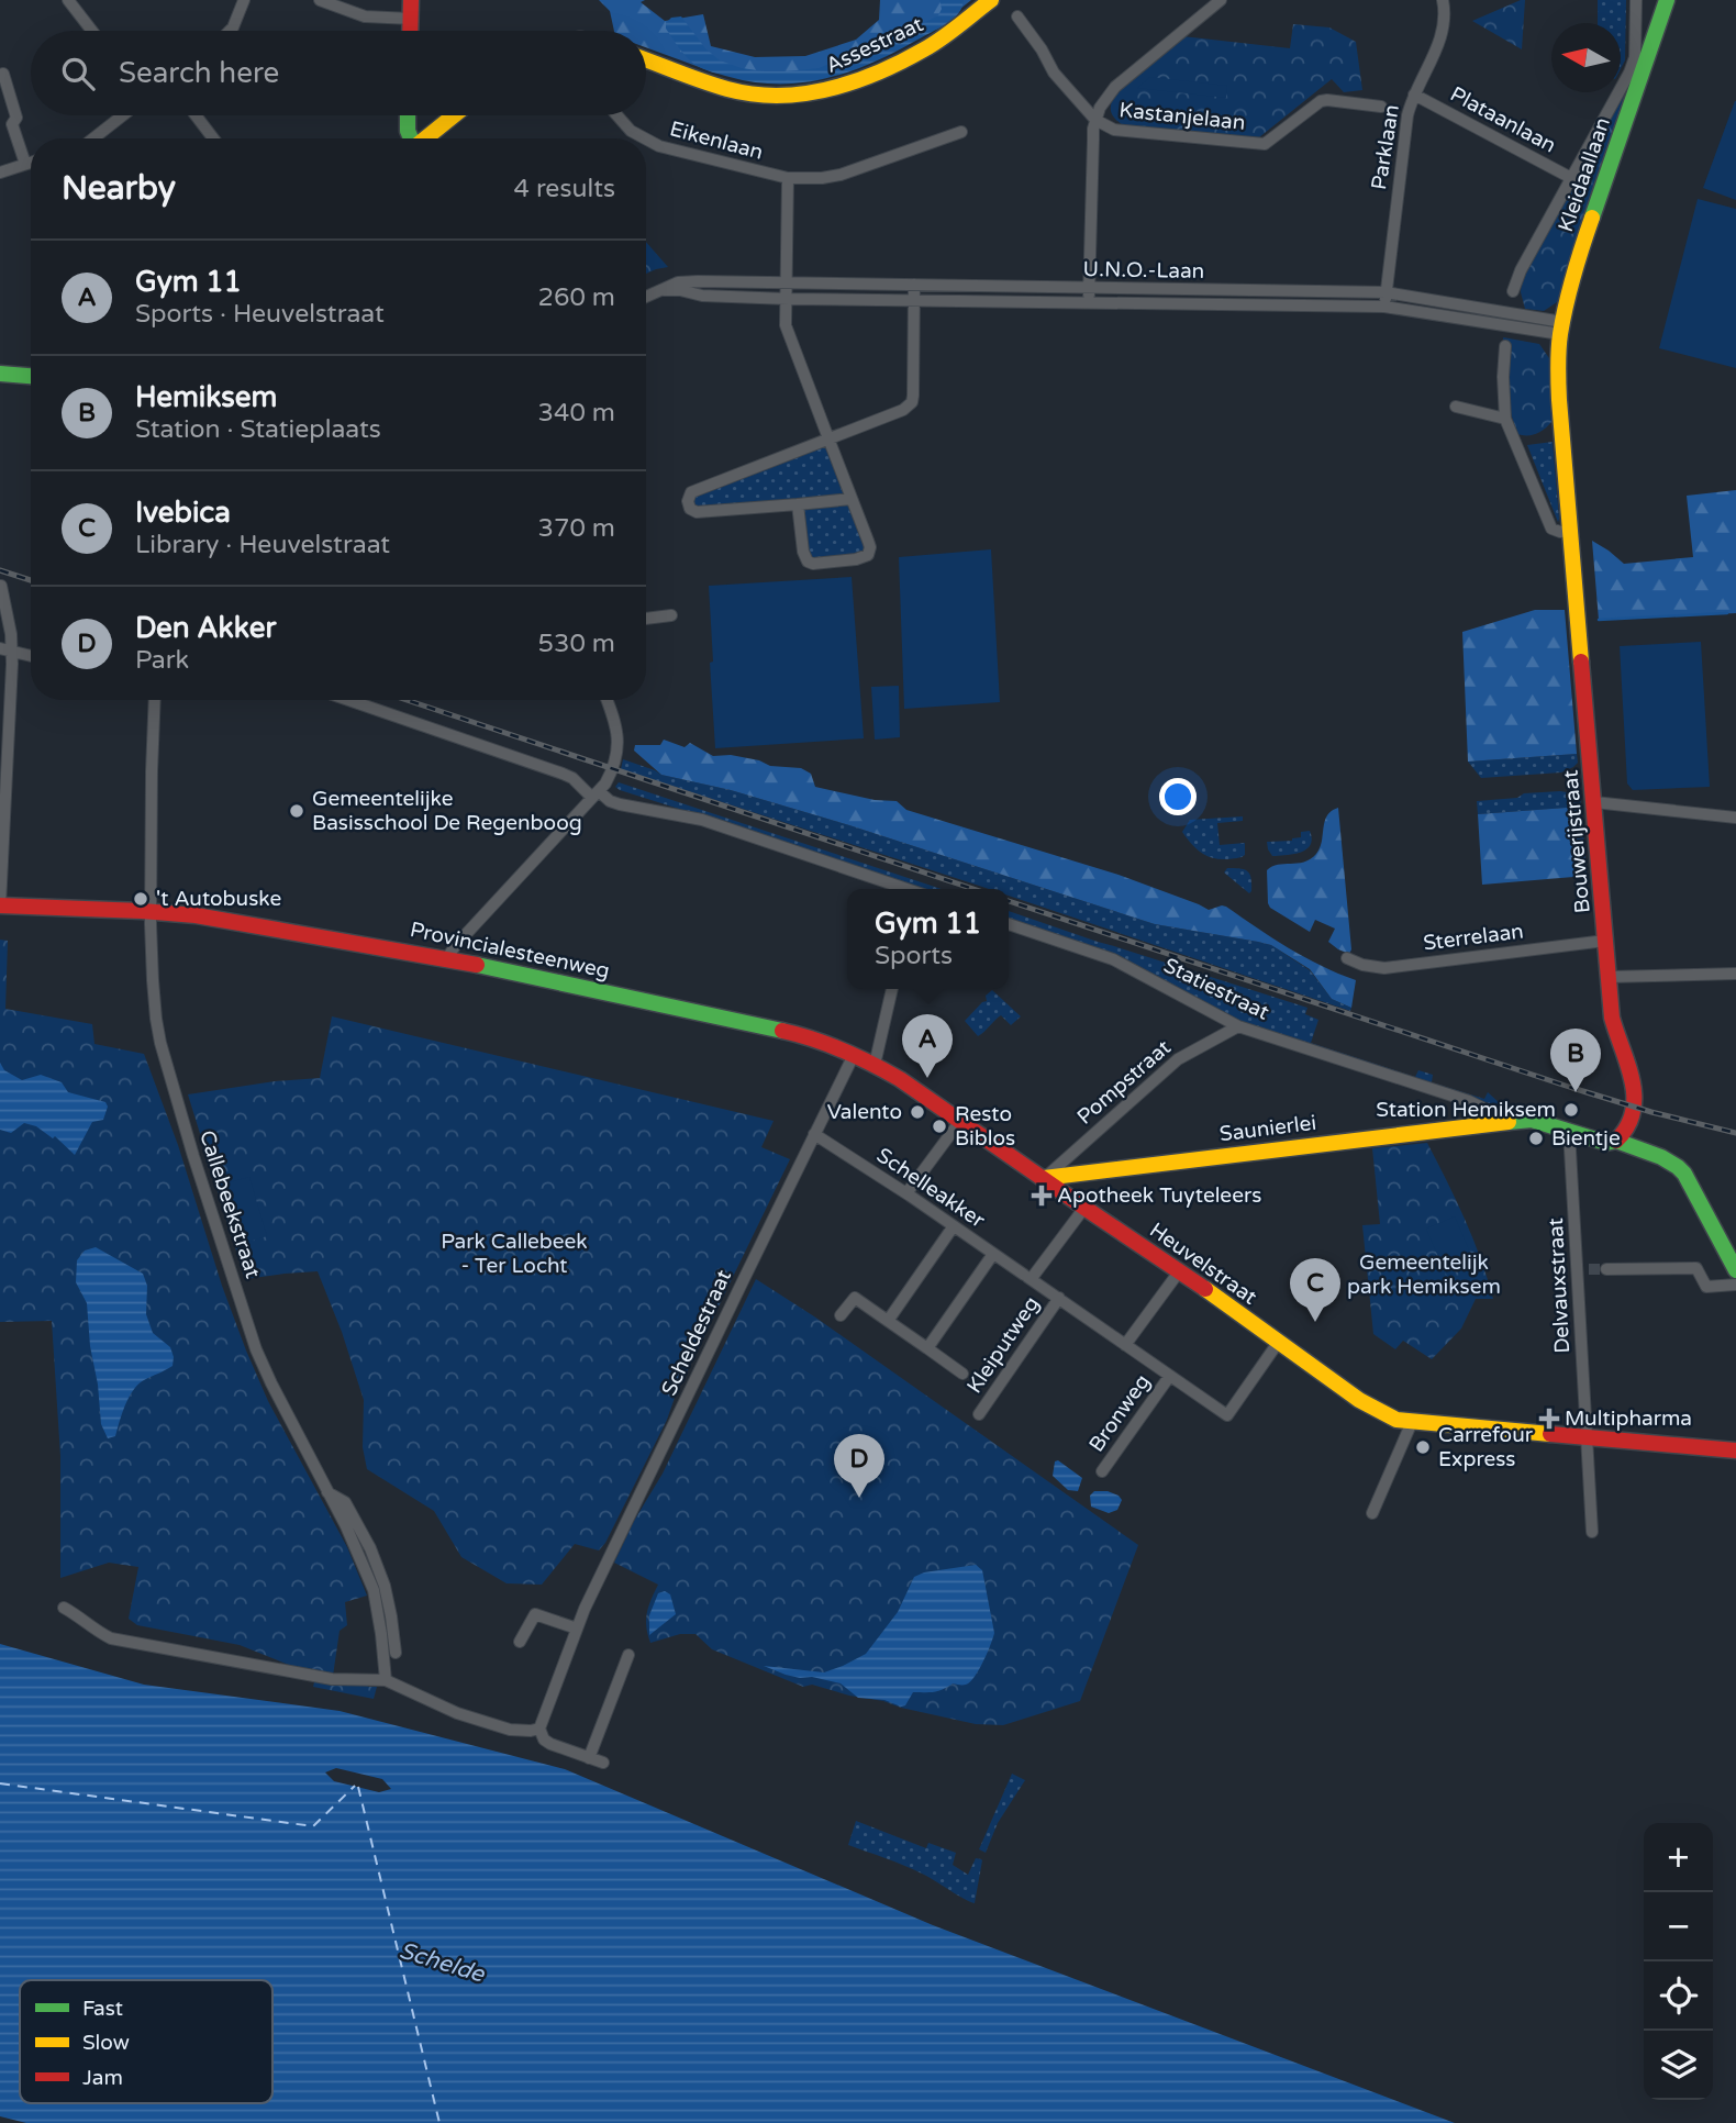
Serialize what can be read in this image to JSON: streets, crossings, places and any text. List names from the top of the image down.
{
  "streets": {
    "street": [
      "Assestraat",
      "Kastanjelaan",
      "Plataanlaan",
      "Eikenlaan",
      "Parklaan",
      "Kleidaallaan",
      "U.N.O.-Laan",
      "Bouwerijstraat",
      "Sterrelaan",
      "Provincialesteenweg",
      "Statiestraat",
      "Pompstraat",
      "Saunierlei",
      "Schelleakker",
      "Callebeekstraat",
      "Heuvelstraat",
      "Delvauxstraat",
      "Scheldestraat",
      "Kleiputweg",
      "Bronweg"
    ]
  },
  "crossings": [
    ["Plataanlaan", "Parklaan"],
    ["Eikenlaan", "U.N.O.-Laan"],
    ["Parklaan", "U.N.O.-Laan"],
    ["Kleidaallaan", "U.N.O.-Laan"],
    ["Kleidaallaan", "Bouwerijstraat"],
    ["U.N.O.-Laan", "Bouwerijstraat"],
    ["Bouwerijstraat", "Sterrelaan"],
    ["Bouwerijstraat", "Saunierlei"],
    ["Provincialesteenweg", "Callebeekstraat"],
    ["Provincialesteenweg", "Heuvelstraat"],
    ["Provincialesteenweg", "Scheldestraat"],
    ["Statiestraat", "Pompstraat"],
    ["Statiestraat", "Saunierlei"],
    ["Pompstraat", "Saunierlei"],
    ["Pompstraat", "Heuvelstraat"],
    ["Saunierlei", "Heuvelstraat"],
    ["Saunierlei", "Delvauxstraat"],
    ["Schelleakker", "Heuvelstraat"],
    ["Schelleakker", "Scheldestraat"],
    ["Schelleakker", "Kleiputweg"],
    ["Schelleakker", "Bronweg"],
    ["Heuvelstraat", "Delvauxstraat"],
    ["Heuvelstraat", "Scheldestraat"]
  ],
  "water": ["Schelde"],
  "parks": ["Park Callebeek - Ter Locht", "Gemeentelijk park Hemiksem"],
  "places": {
    "other": [
      "Gemeentelijke Basisschool De Regenboog",
      "'t Autobuske",
      "Station Hemiksem",
      "Valento",
      "Resto Biblos",
      "Bientje",
      "Carrefour Express"
    ],
    "health": ["Apotheek Tuyteleers", "Multipharma"]
  },
  "legend": ["Fast", "Slow", "Jam"],
  "north": "left",
  "page": {
    "search": "Search here",
    "heading": ["Nearby", "4 results"],
    "list": [
      {
        "mark": "A",
        "name": "Gym 11",
        "note": "Sports · Heuvelstraat",
        "value": "260 m"
      },
      {
        "mark": "B",
        "name": "Hemiksem",
        "note": "Station · Statieplaats",
        "value": "340 m"
      },
      {
        "mark": "C",
        "name": "Ivebica",
        "note": "Library · Heuvelstraat",
        "value": "370 m"
      },
      {
        "mark": "D",
        "name": "Den Akker",
        "note": "Park",
        "value": "530 m"
      }
    ],
    "popup": ["Gym 11", "Sports"],
    "pins": [
      "A",
      "B",
      "C",
      "D"
    ],
    "map_buttons": ["+", "−"]
  }
}
